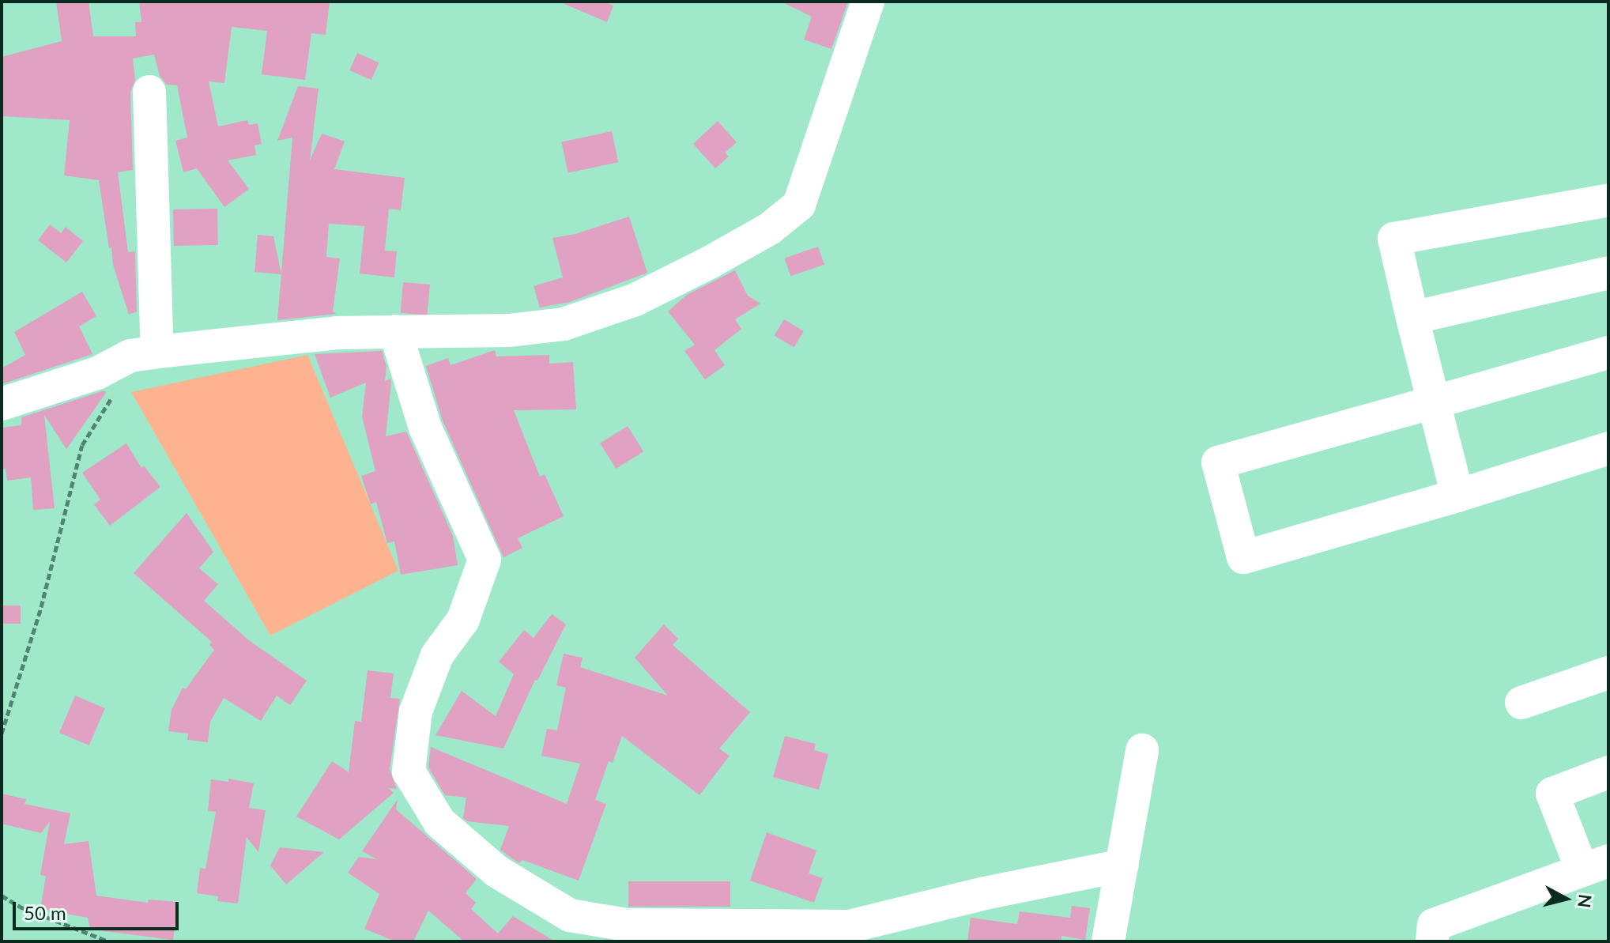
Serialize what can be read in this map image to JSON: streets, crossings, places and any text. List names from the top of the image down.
{
  "scale_bar": "50 m",
  "north": "right"
}
